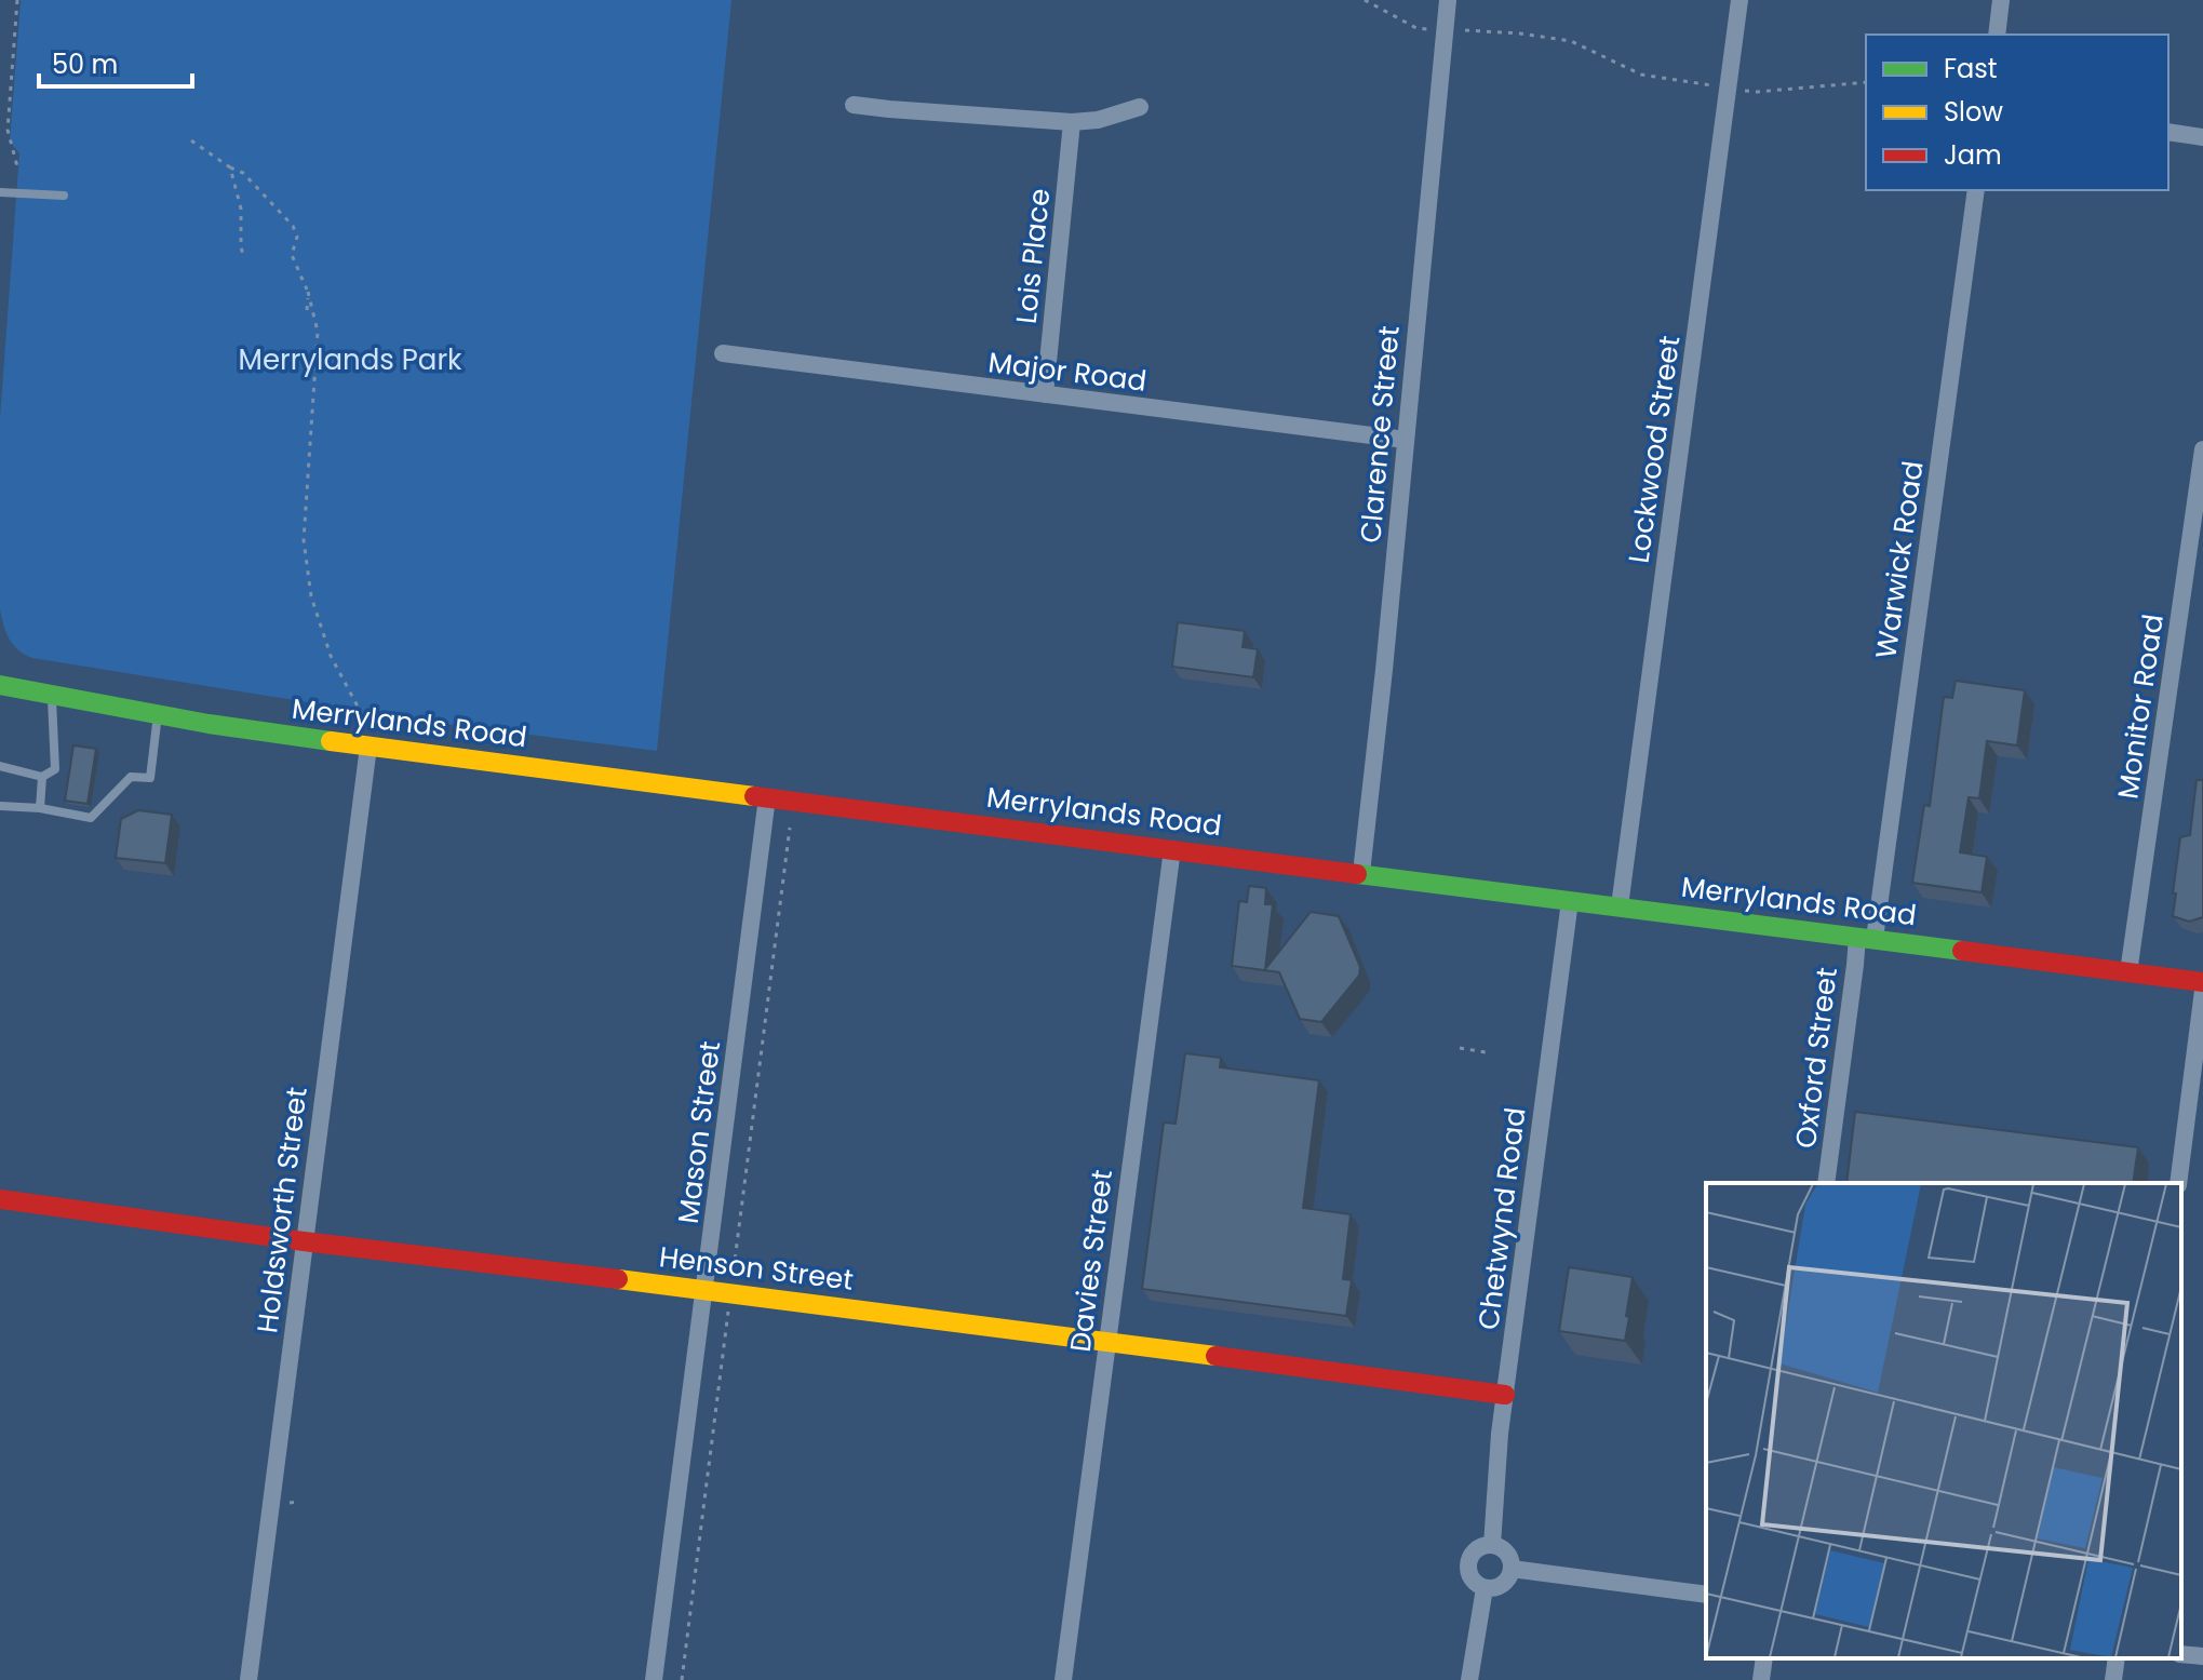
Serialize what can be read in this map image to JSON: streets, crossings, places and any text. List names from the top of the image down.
{
  "streets": {
    "main road": ["Merrylands Road", "Henson Street"],
    "street": [
      "Lois Place",
      "Major Road",
      "Clarence Street",
      "Lockwood Street",
      "Warwick Road",
      "Monitor Road",
      "Oxford Street",
      "Mason Street",
      "Holdsworth Street",
      "Chetwynd Road",
      "Davies Street"
    ]
  },
  "crossings": [
    ["Lois Place", "Major Road"],
    ["Major Road", "Clarence Street"],
    ["Clarence Street", "Merrylands Road"],
    ["Lockwood Street", "Merrylands Road"],
    ["Warwick Road", "Merrylands Road"],
    ["Warwick Road", "Oxford Street"],
    ["Monitor Road", "Merrylands Road"],
    ["Merrylands Road", "Oxford Street"],
    ["Merrylands Road", "Mason Street"],
    ["Merrylands Road", "Holdsworth Street"],
    ["Merrylands Road", "Chetwynd Road"],
    ["Merrylands Road", "Davies Street"],
    ["Mason Street", "Henson Street"],
    ["Holdsworth Street", "Henson Street"],
    ["Chetwynd Road", "Henson Street"],
    ["Davies Street", "Henson Street"]
  ],
  "parks": ["Merrylands Park"],
  "legend": ["Fast", "Slow", "Jam"],
  "scale_bar": "50 m"
}
